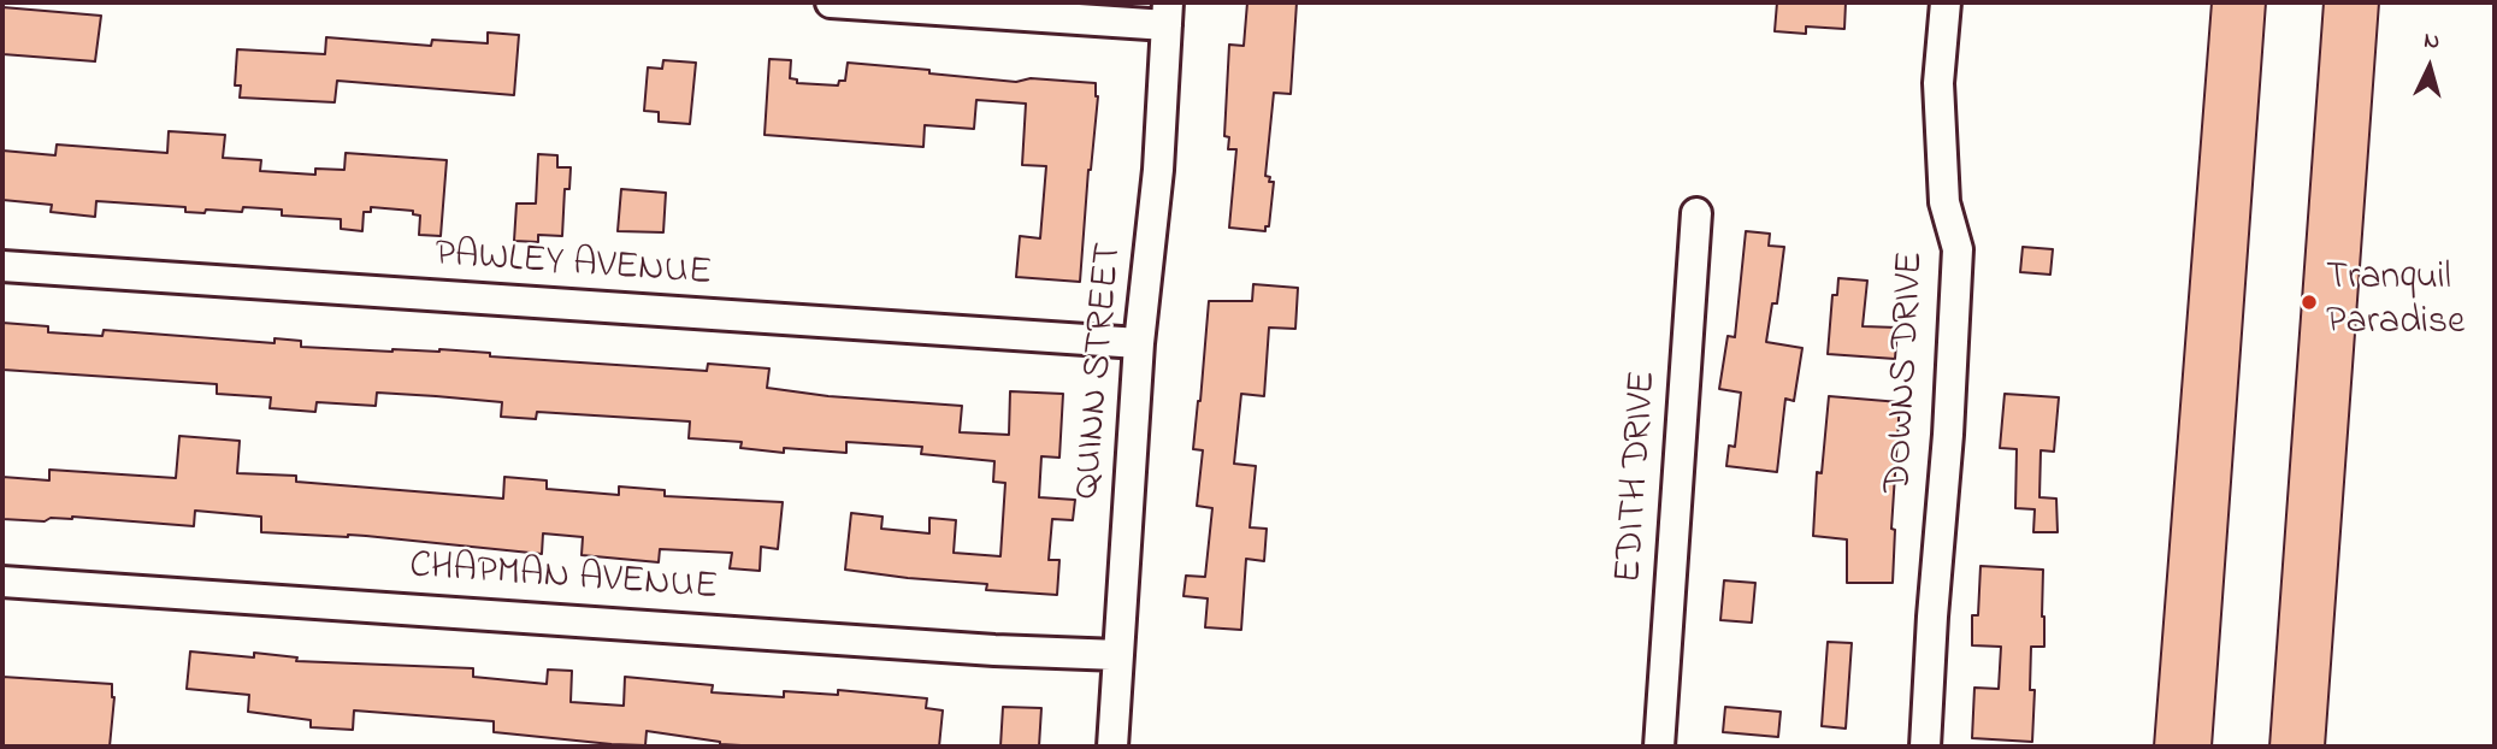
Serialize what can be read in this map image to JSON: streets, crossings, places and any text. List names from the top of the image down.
{
  "streets": {
    "street": [
      "PAWLEY AVENUE",
      "QUINN STREET",
      "DOWNS DRIVE",
      "EDITH DRIVE",
      "CHAPMAN AVENUE"
    ]
  },
  "crossings": [
    ["PAWLEY AVENUE", "QUINN STREET"],
    ["QUINN STREET", "CHAPMAN AVENUE"]
  ],
  "places": ["Tranquil Paradise"],
  "north": "top"
}
